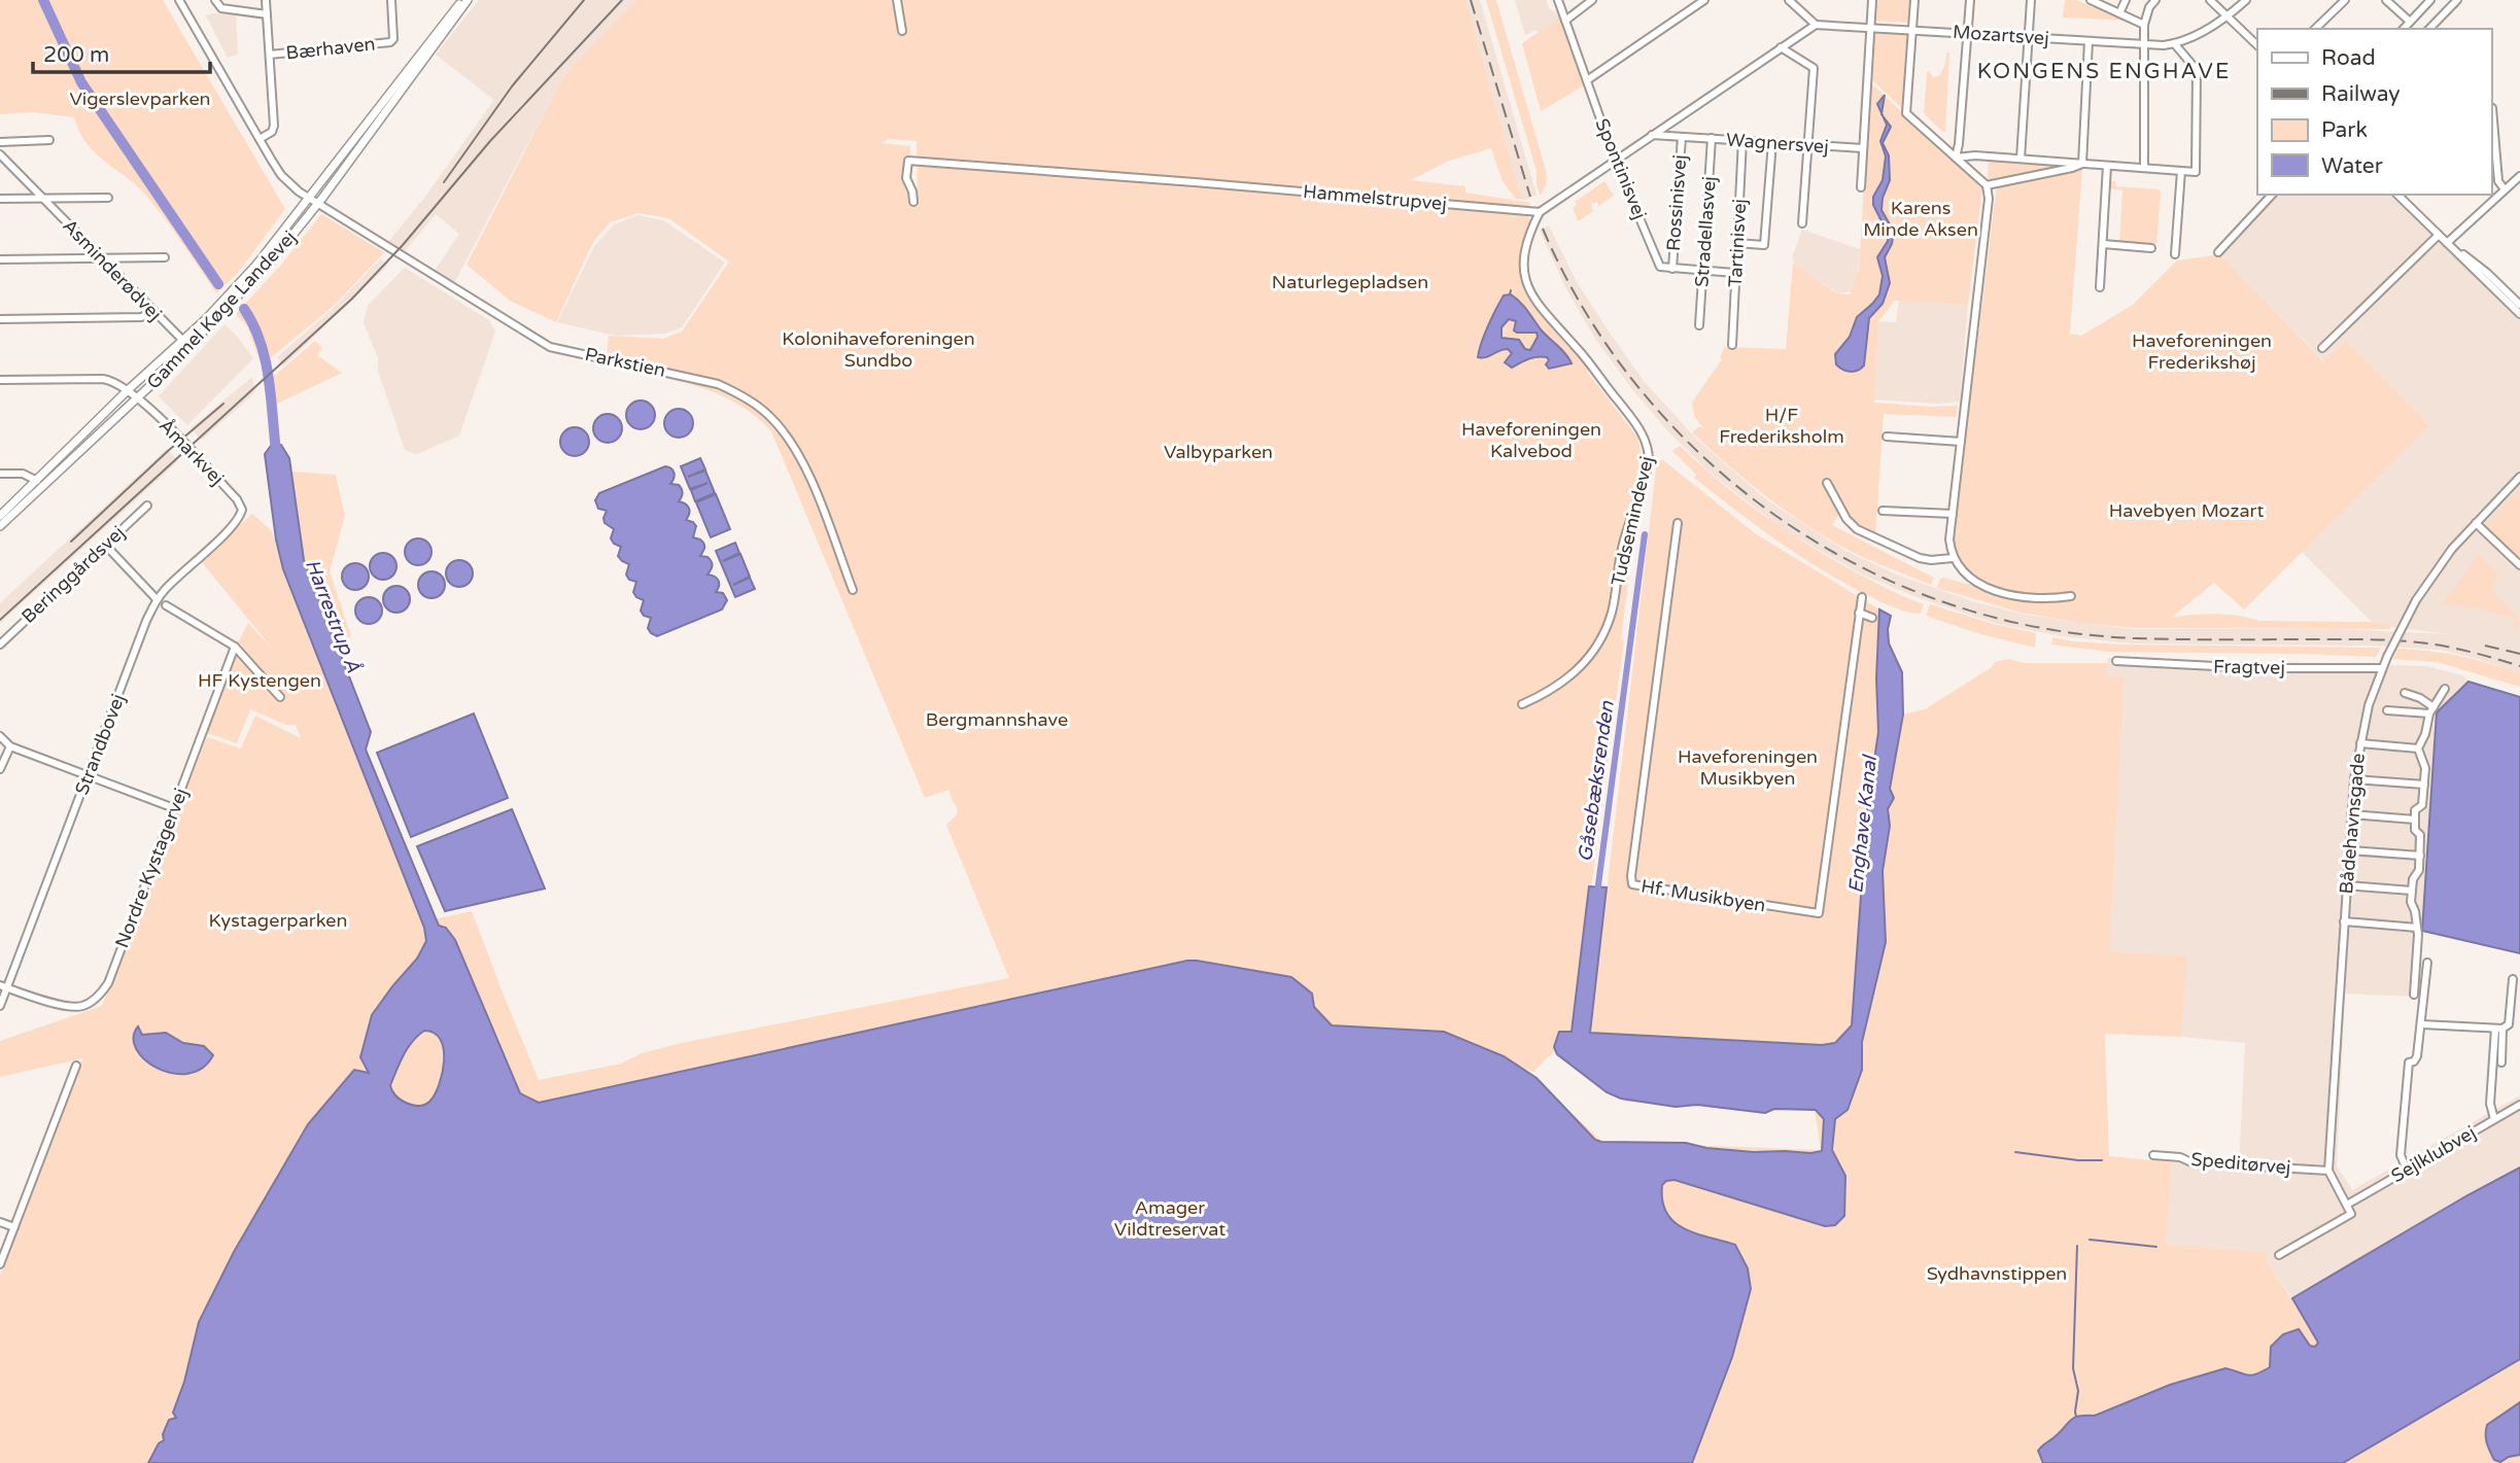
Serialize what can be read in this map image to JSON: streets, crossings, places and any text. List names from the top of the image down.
{
  "streets": {
    "main road": ["Gammel Køge Landevej"],
    "street": [
      "Mozartsvej",
      "Bærhaven",
      "Wagnersvej",
      "Spontinisvej",
      "Hammelstrupvej",
      "Rossinisvej",
      "Stradellasvej",
      "Tartinisvej",
      "Asminderødvej",
      "Parkstien",
      "Åmarkvej",
      "Tudsemindevej",
      "Beringgårdsvej",
      "Fragtvej",
      "Strandbovej",
      "Bådehavnsgade",
      "Nordre Kystagervej",
      "Hf. Musikbyen",
      "Sejlklubvej",
      "Speditørvej"
    ]
  },
  "crossings": [
    ["Wagnersvej", "Rossinisvej"],
    ["Wagnersvej", "Stradellasvej"],
    ["Wagnersvej", "Tartinisvej"],
    ["Spontinisvej", "Rossinisvej"],
    ["Hammelstrupvej", "Tudsemindevej"],
    ["Asminderødvej", "Gammel Køge Landevej"],
    ["Gammel Køge Landevej", "Parkstien"],
    ["Gammel Køge Landevej", "Åmarkvej"],
    ["Åmarkvej", "Strandbovej"],
    ["Fragtvej", "Bådehavnsgade"],
    ["Strandbovej", "Nordre Kystagervej"],
    ["Bådehavnsgade", "Speditørvej"]
  ],
  "districts": ["KONGENS ENGHAVE"],
  "water": ["Harrestrup Å", "Gåsebæksrenden", "Enghave Kanal"],
  "parks": [
    "Vigerslevparken",
    "Karens Minde Aksen",
    "Naturlegepladsen",
    "Kolonihaveforeningen Sundbo",
    "Haveforeningen Frederikshøj",
    "H/F Frederiksholm",
    "Haveforeningen Kalvebod",
    "Valbyparken",
    "Havebyen Mozart",
    "HF Kystengen",
    "Bergmannshave",
    "Haveforeningen Musikbyen",
    "Kystagerparken",
    "Amager Vildtreservat",
    "Sydhavnstippen"
  ],
  "legend": [
    "Road",
    "Railway",
    "Park",
    "Water"
  ],
  "scale_bar": "200 m"
}
